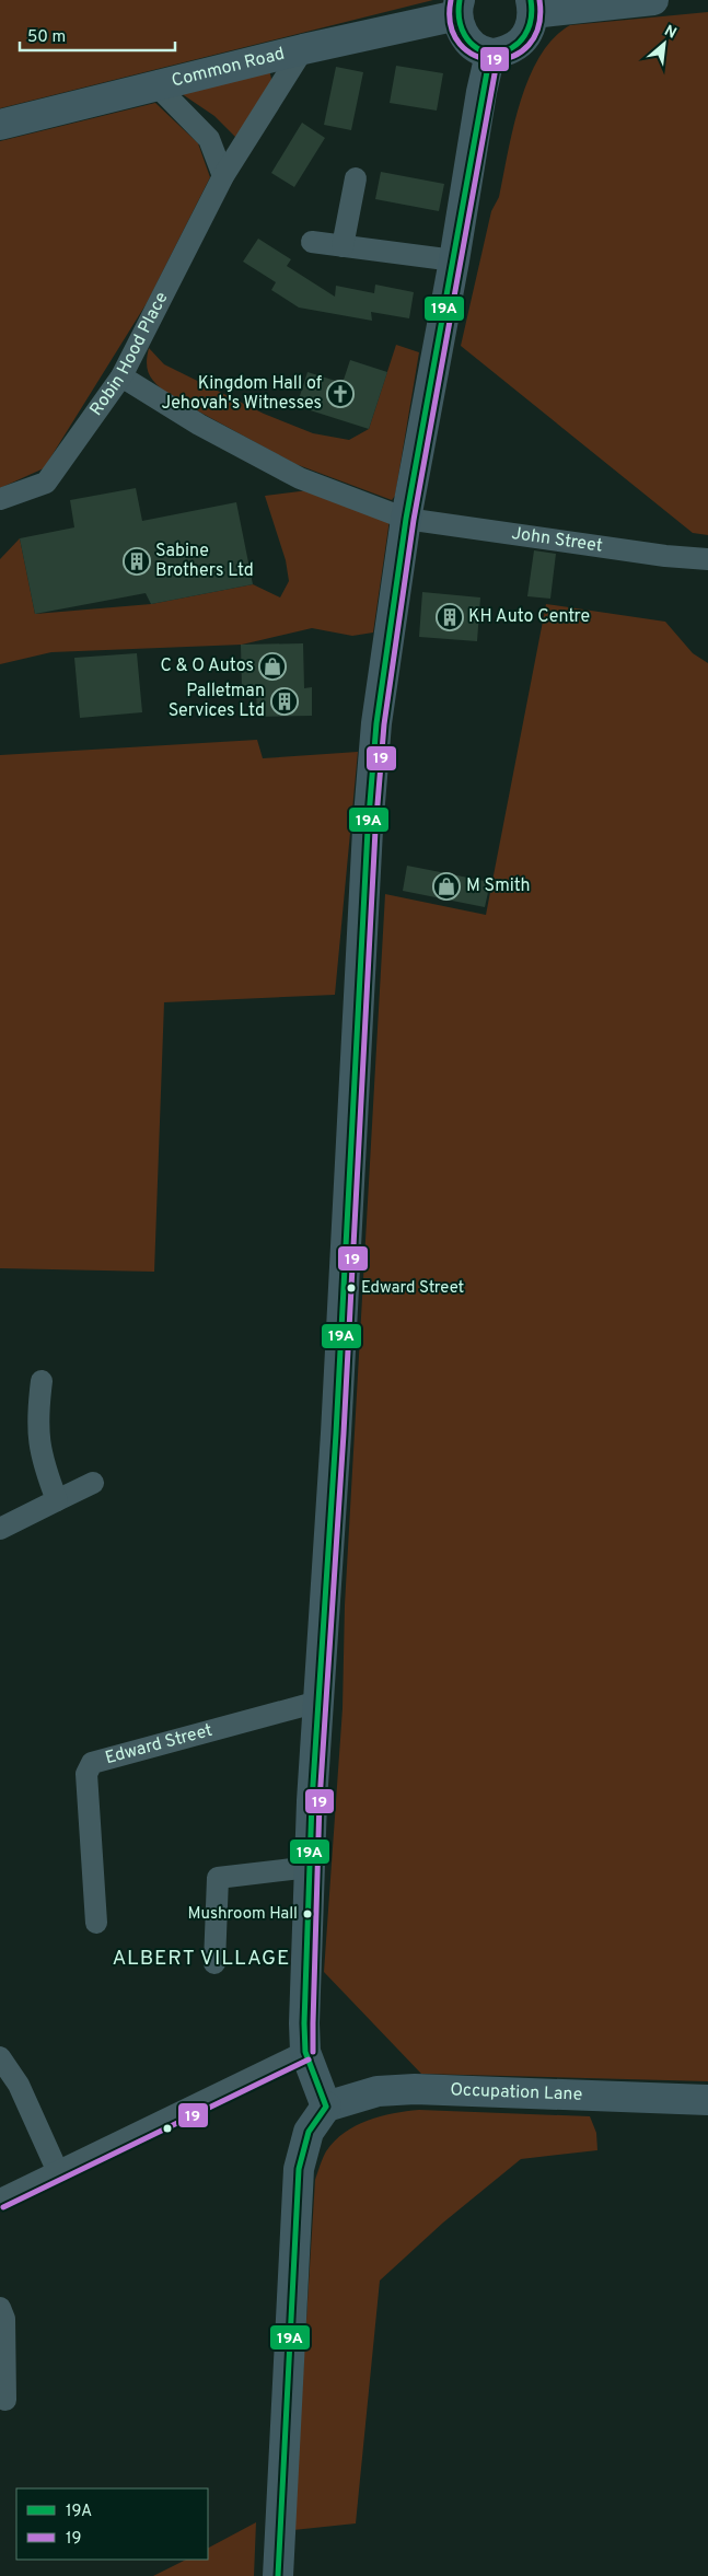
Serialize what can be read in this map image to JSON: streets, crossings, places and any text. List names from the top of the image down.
{
  "streets": {
    "street": [
      "Common Road",
      "Robin Hood Place",
      "John Street",
      "Edward Street",
      "Occupation Lane"
    ]
  },
  "crossings": [
    ["Common Road", "Robin Hood Place"],
    ["Robin Hood Place", "John Street"]
  ],
  "districts": ["ALBERT VILLAGE"],
  "places": {
    "church": ["Kingdom Hall of Jehovah's Witnesses"],
    "building": ["Sabine Brothers Ltd", "KH Auto Centre", "Palletman Services Ltd"],
    "shop": ["C & O Autos", "M Smith"],
    "other": ["Edward Street", "Mushroom Hall"]
  },
  "lines": ["transit line 19A", "transit line 19"],
  "legend": ["19A", "19"],
  "scale_bar": "50 m",
  "north": "top right"
}
